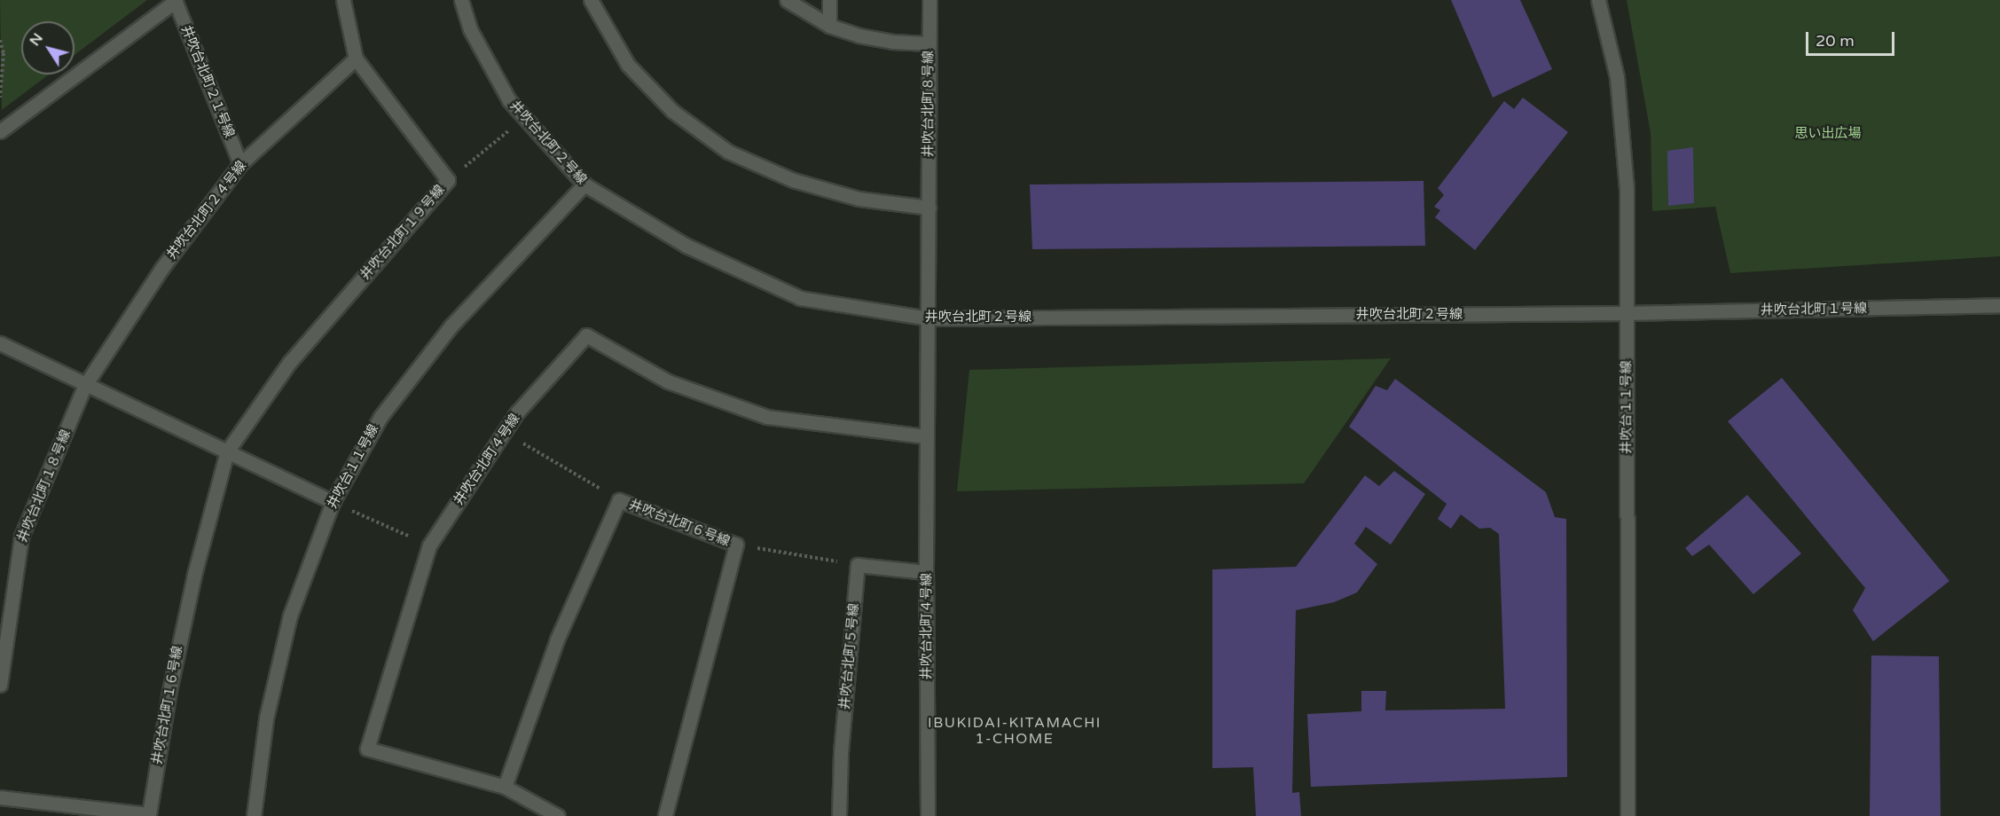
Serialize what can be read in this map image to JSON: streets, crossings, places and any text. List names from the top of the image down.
{
  "streets": {
    "street": [
      "井吹台北町２１号線",
      "井吹台北町８号線",
      "井吹台北町２号線",
      "井吹台北町２４号線",
      "井吹台北町１９号線",
      "井吹台北町１号線",
      "井吹台１１号線",
      "井吹台北町４号線",
      "井吹台北町１８号線",
      "井吹台北町６号線",
      "井吹台北町５号線",
      "井吹台北町１６号線"
    ]
  },
  "crossings": [
    ["井吹台北町２１号線", "井吹台北町２４号線"],
    ["井吹台北町８号線", "井吹台北町２号線"],
    ["井吹台北町８号線", "井吹台北町４号線"],
    ["井吹台北町２号線", "井吹台北町１号線"],
    ["井吹台北町２号線", "井吹台１１号線"],
    ["井吹台北町２号線", "井吹台北町４号線"],
    ["井吹台北町２４号線", "井吹台北町１９号線"],
    ["井吹台北町２４号線", "井吹台北町１８号線"],
    ["井吹台北町１９号線", "井吹台北町１６号線"],
    ["井吹台北町１号線", "井吹台１１号線"],
    ["井吹台北町４号線", "井吹台北町６号線"]
  ],
  "districts": ["IBUKIDAI-KITAMACHI 1-CHOME"],
  "parks": ["思い出広場"],
  "scale_bar": "20 m",
  "north": "top left"
}
